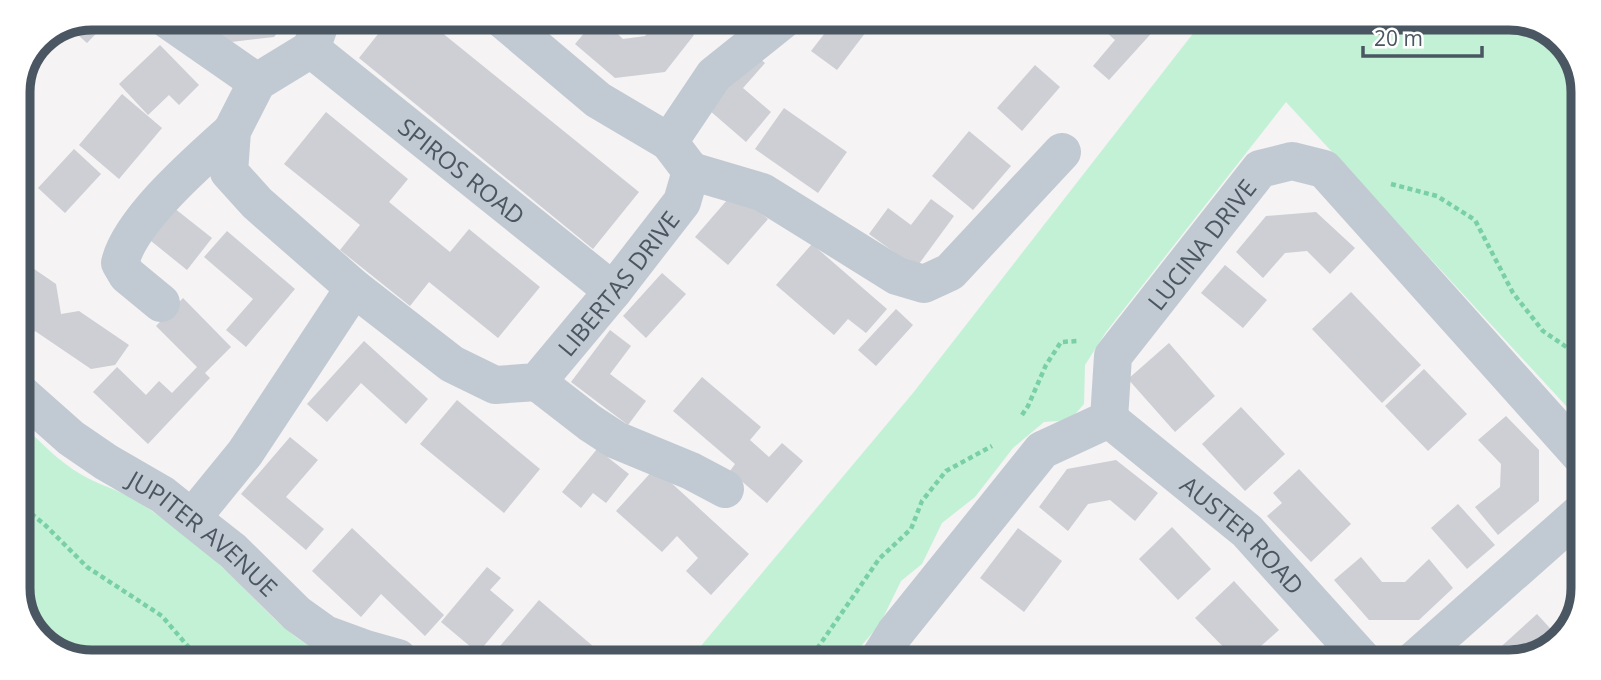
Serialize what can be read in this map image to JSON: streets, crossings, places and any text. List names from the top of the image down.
{
  "streets": {
    "street": [
      "SPIROS ROAD",
      "LUCINA DRIVE",
      "LIBERTAS DRIVE",
      "JUPITER AVENUE",
      "AUSTER ROAD"
    ]
  },
  "crossings": [
    ["SPIROS ROAD", "LIBERTAS DRIVE"]
  ],
  "scale_bar": "20 m"
}
